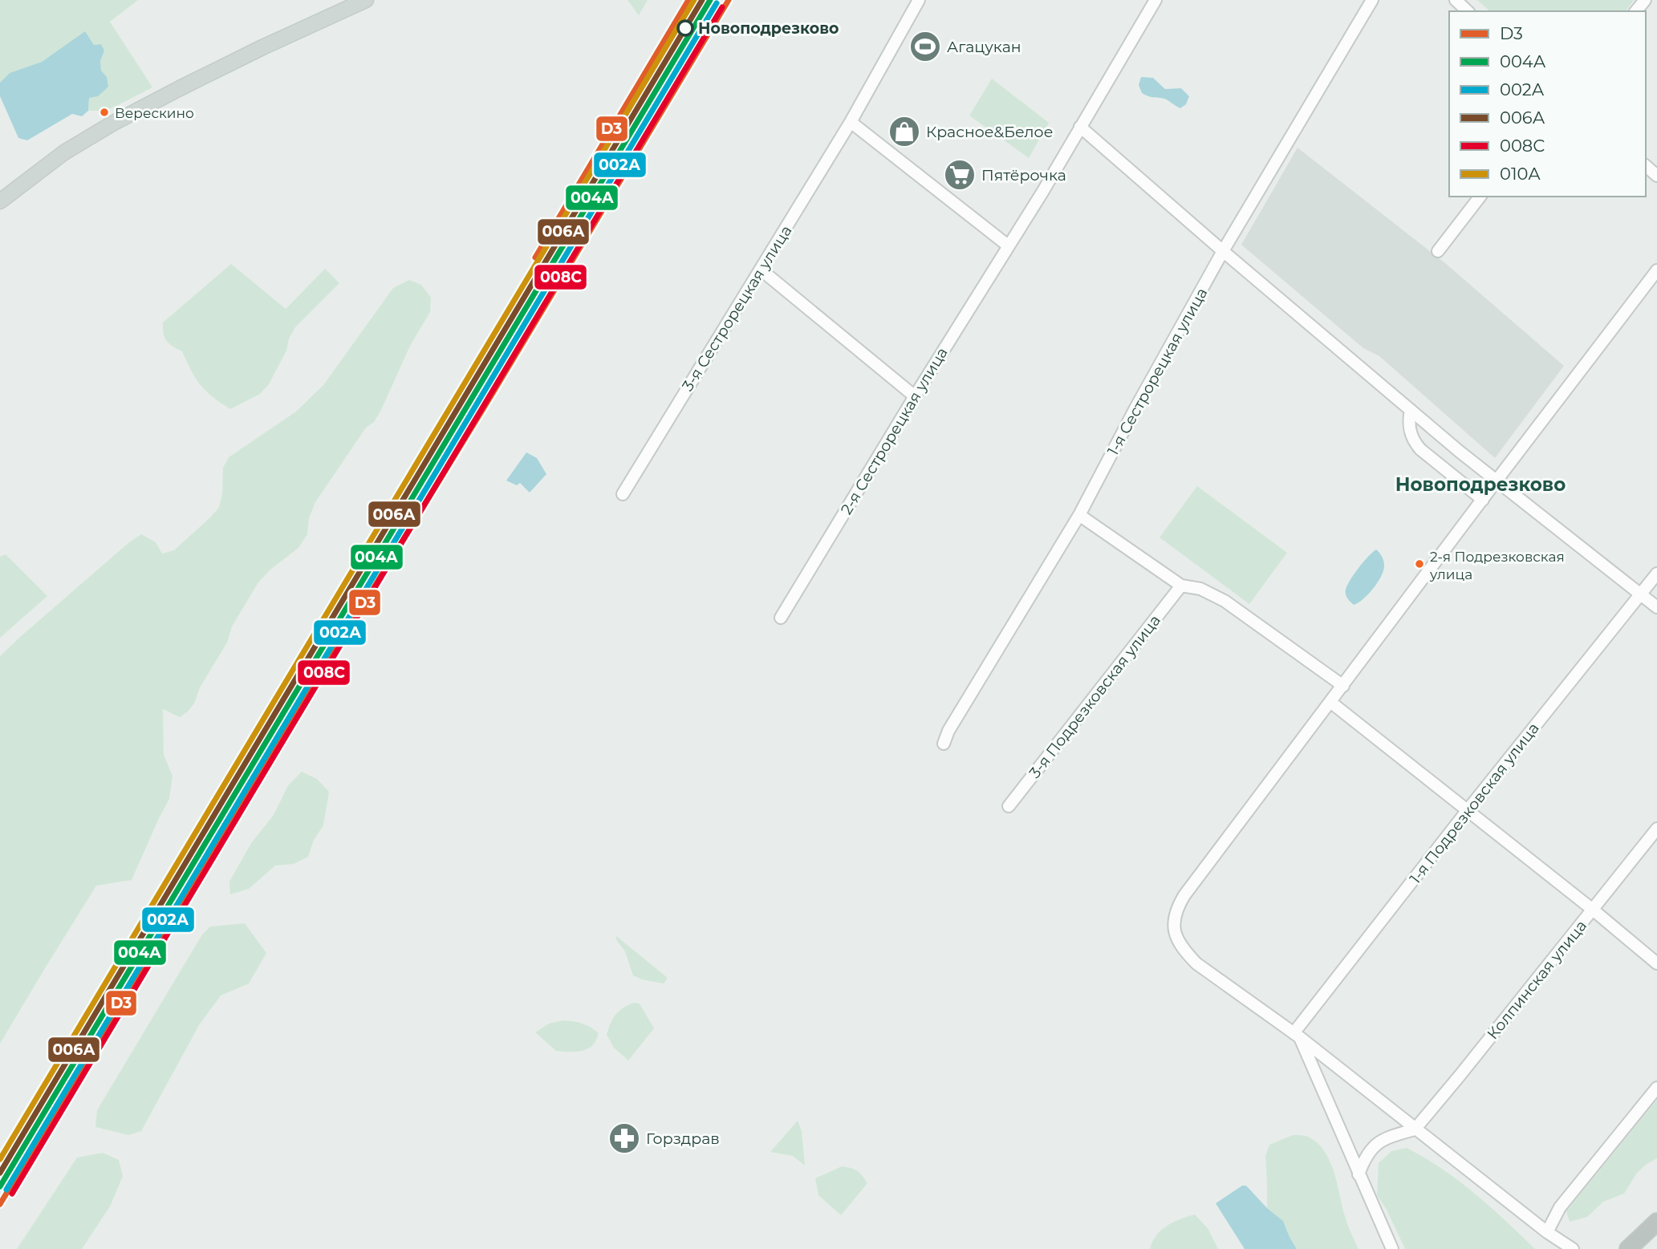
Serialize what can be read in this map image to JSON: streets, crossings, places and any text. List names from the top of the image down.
{
  "streets": {
    "street": [
      "3-я Сестрорецкая улица",
      "1-я Сестрорецкая улица",
      "2-я Сестрорецкая улица",
      "3-я Подрезковская улица",
      "1-я Подрезковская улица",
      "Колпинская улица"
    ]
  },
  "districts": ["Новоподрезково"],
  "places": {
    "other": ["Новоподрезково", "Верескино", "2-я Подрезковская улица"],
    "sports": ["Агацукан"],
    "shop": ["Красное&Белое"],
    "supermarket": ["Пятёрочка"],
    "pharmacy": ["Горздрав"]
  },
  "lines": [
    "transit line D3",
    "transit line 004А",
    "transit line 006А",
    "transit line 010А",
    "transit line 002А",
    "transit line 008С"
  ],
  "legend": [
    "D3",
    "004А",
    "002А",
    "006А",
    "008С",
    "010А"
  ]
}
